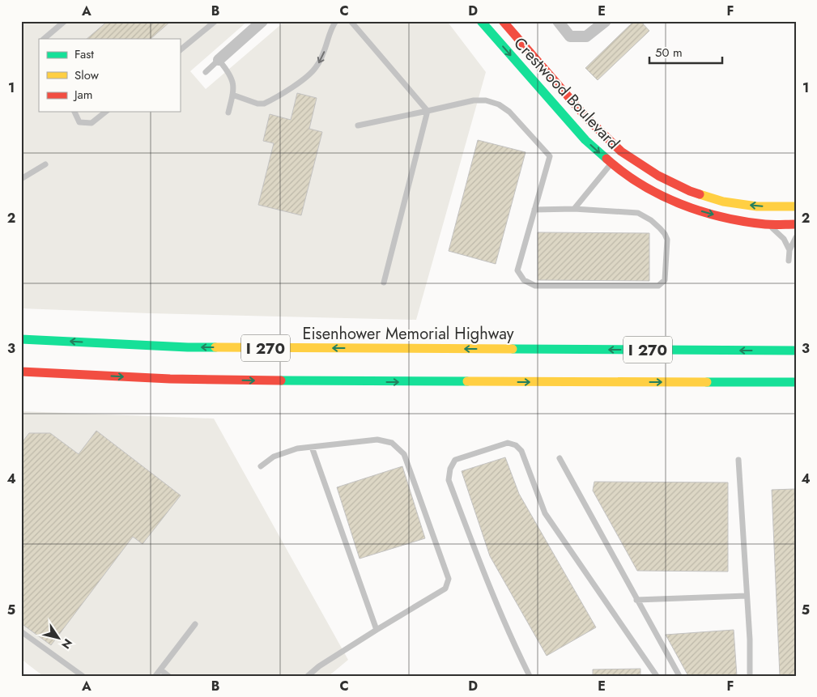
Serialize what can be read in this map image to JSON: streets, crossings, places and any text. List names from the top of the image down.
{
  "streets": {
    "main road": ["Crestwood Boulevard", "Eisenhower Memorial Highway", "I 270"]
  },
  "legend": ["Fast", "Slow", "Jam"],
  "scale_bar": "50 m",
  "north": "bottom right",
  "grid": {
    "columns": [
      "A",
      "B",
      "C",
      "D",
      "E",
      "F"
    ],
    "rows": [
      "1",
      "2",
      "3",
      "4",
      "5"
    ]
  }
}
